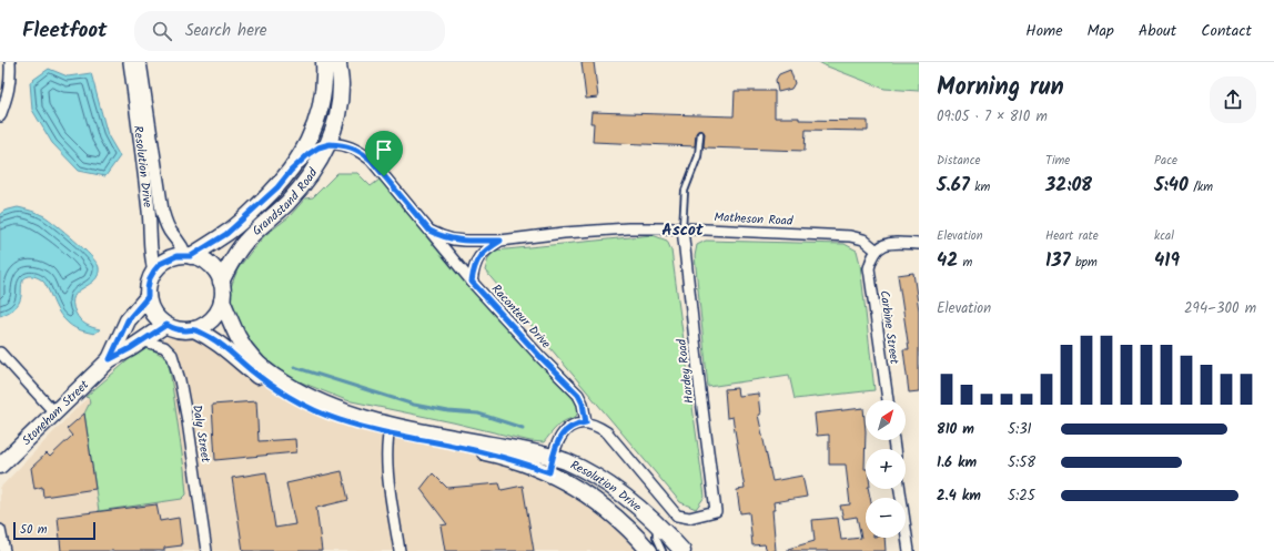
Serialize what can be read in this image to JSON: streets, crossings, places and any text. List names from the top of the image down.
{
  "streets": {
    "main road": ["Resolution Drive", "Grandstand Road", "Stoneham Street"],
    "street": [
      "Matheson Road",
      "Raconteur Drive",
      "Carbine Street",
      "Hardey Road",
      "Daly Street"
    ]
  },
  "crossings": [
    ["Resolution Drive", "Grandstand Road"],
    ["Resolution Drive", "Stoneham Street"],
    ["Grandstand Road", "Raconteur Drive"],
    ["Grandstand Road", "Stoneham Street"],
    ["Matheson Road", "Raconteur Drive"],
    ["Matheson Road", "Carbine Street"],
    ["Matheson Road", "Hardey Road"],
    ["Raconteur Drive", "Hardey Road"],
    ["Stoneham Street", "Daly Street"]
  ],
  "districts": ["Ascot"],
  "scale_bar": "50 m",
  "north": "top right",
  "page": {
    "header": "Fleetfoot",
    "search": "Search here",
    "nav": [
      "Home",
      "Map",
      "About",
      "Contact"
    ],
    "heading": ["Morning run", "09:05 · 7 × 810 m"],
    "stats": [
      ["Distance", "5.67 km"],
      ["Time", "32:08"],
      ["Pace", "5:40 /km"],
      ["Elevation", "42 m"],
      ["Heart rate", "137 bpm"],
      ["kcal", "419"]
    ],
    "chart": ["Elevation", "294–300 m"],
    "map_buttons": ["+", "−"],
    "list": [
      {
        "name": "810 m",
        "note": "5:31"
      },
      {
        "name": "1.6 km",
        "note": "5:58"
      },
      {
        "name": "2.4 km",
        "note": "5:25"
      }
    ],
    "scale": "50 m"
  }
}
